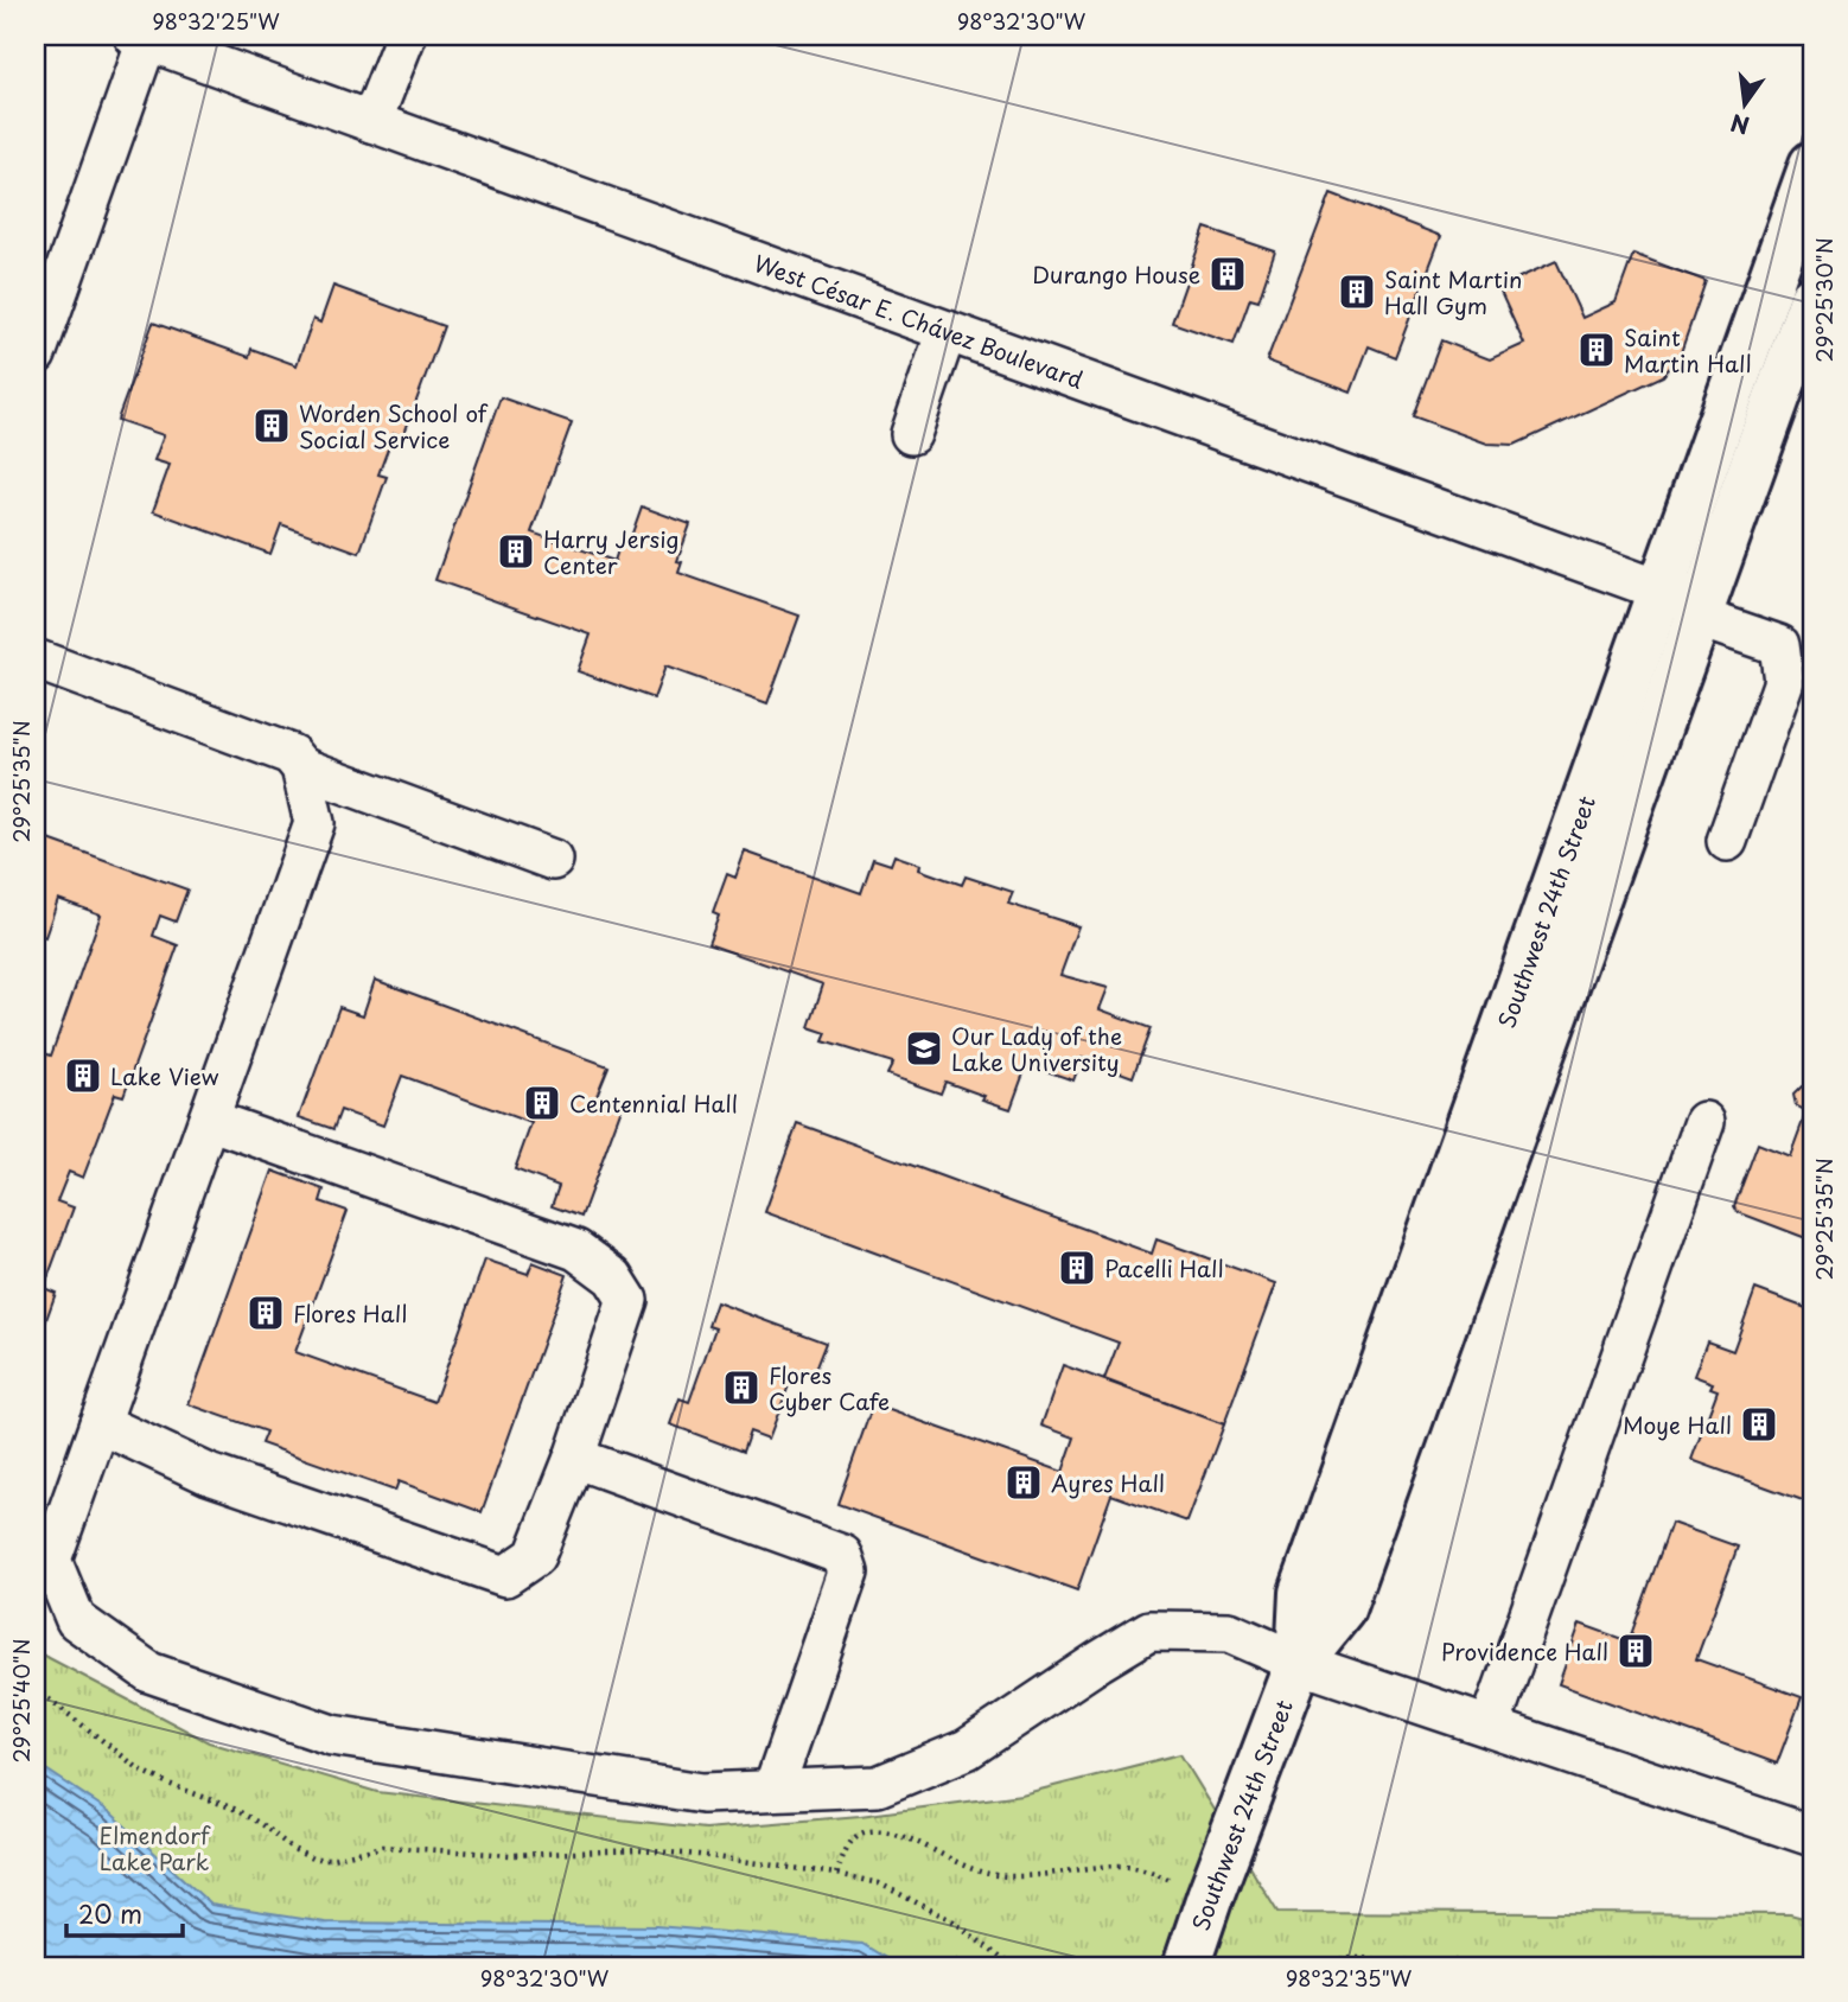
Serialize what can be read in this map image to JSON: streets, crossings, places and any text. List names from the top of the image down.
{
  "streets": {
    "main road": ["Southwest 24th Street"],
    "street": ["West César E. Chávez Boulevard"]
  },
  "crossings": [
    ["West César E. Chávez Boulevard", "Southwest 24th Street"]
  ],
  "parks": ["Elmendorf Lake Park"],
  "places": {
    "building": [
      "Durango House",
      "Saint Martin Hall Gym",
      "Saint Martin Hall",
      "Worden School of Social Service",
      "Harry Jersig Center",
      "Lake View",
      "Centennial Hall",
      "Pacelli Hall",
      "Flores Hall",
      "Flores Cyber Cafe",
      "Moye Hall",
      "Ayres Hall",
      "Providence Hall"
    ],
    "school or university": ["Our Lady of the Lake University"]
  },
  "scale_bar": "20 m",
  "north": "bottom",
  "coordinates": [
    "98°32'25\"W",
    "98°32'30\"W",
    "29°25'30\"N",
    "29°25'35\"N",
    "29°25'40\"N",
    "98°32'35\"W"
  ]
}
